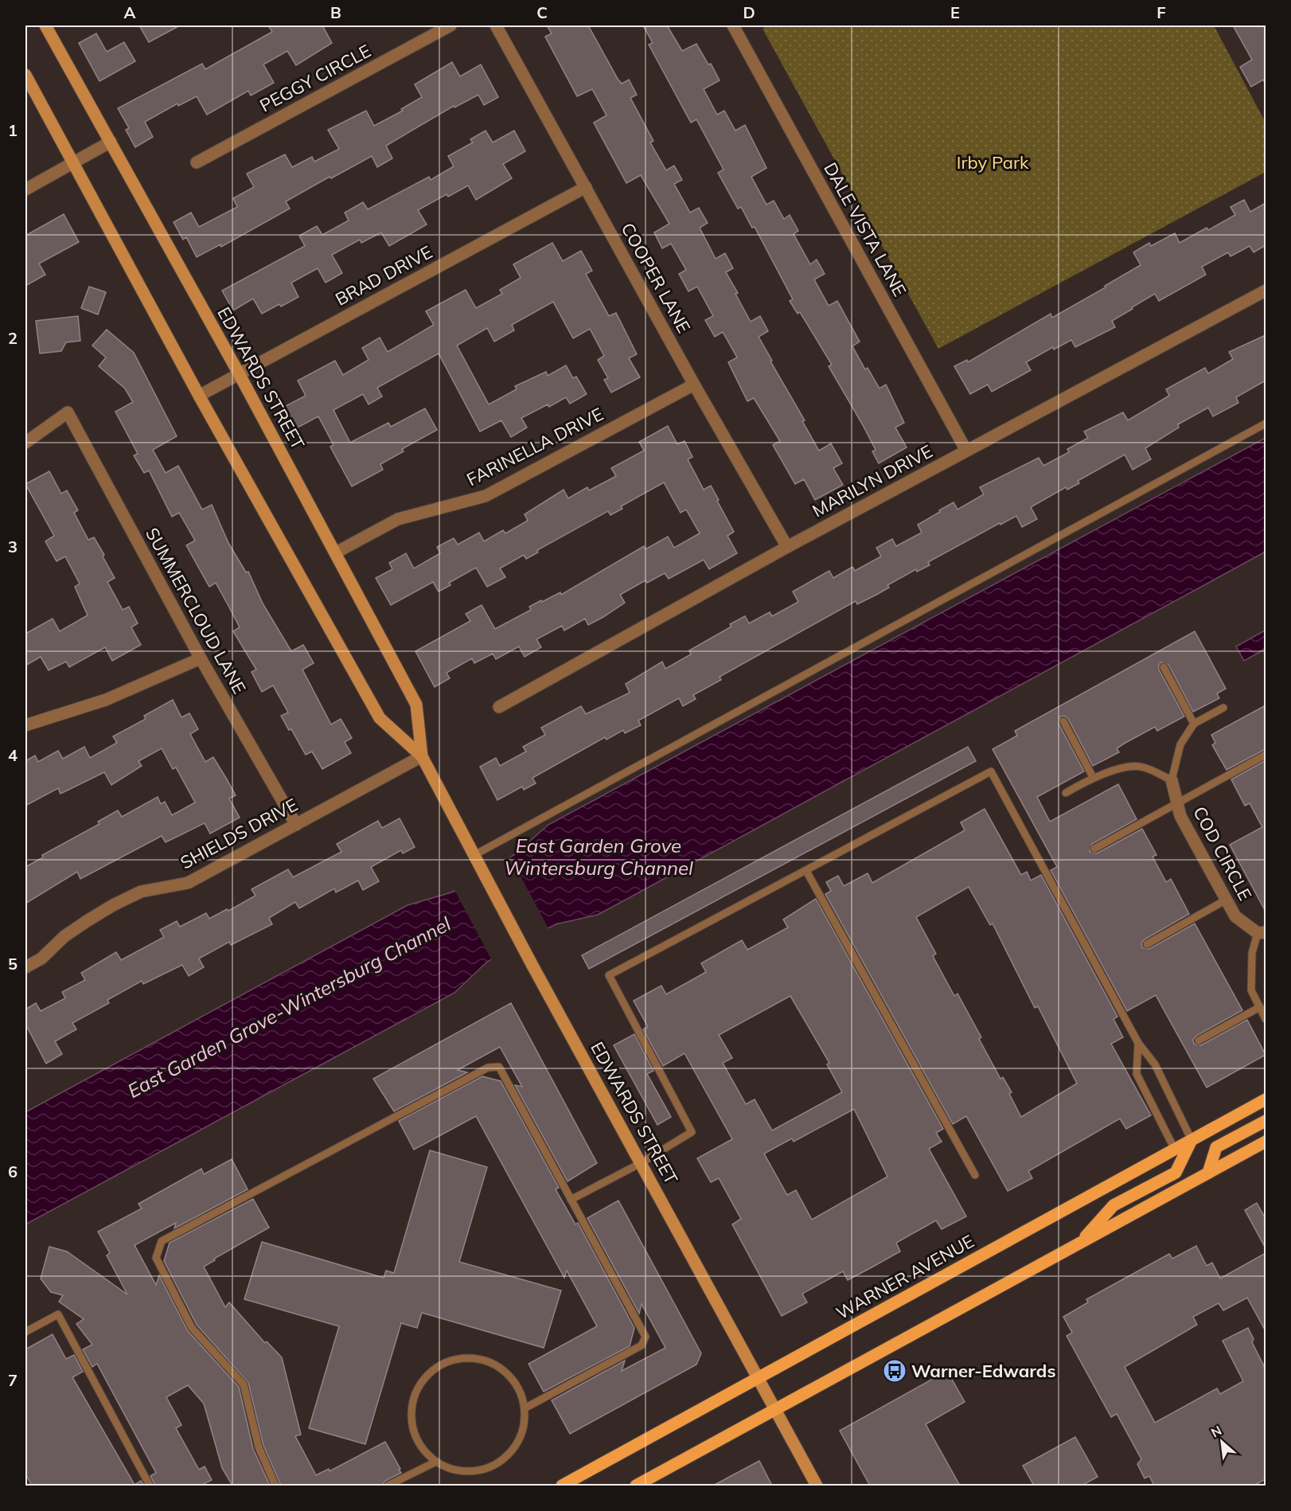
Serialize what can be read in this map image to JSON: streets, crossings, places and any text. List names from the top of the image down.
{
  "streets": {
    "main road": ["EDWARDS STREET", "WARNER AVENUE"],
    "street": [
      "PEGGY CIRCLE",
      "DALE VISTA LANE",
      "BRAD DRIVE",
      "COOPER LANE",
      "FARINELLA DRIVE",
      "MARILYN DRIVE",
      "SUMMERCLOUD LANE",
      "SHIELDS DRIVE",
      "COD CIRCLE"
    ]
  },
  "crossings": [
    ["DALE VISTA LANE", "MARILYN DRIVE"],
    ["BRAD DRIVE", "COOPER LANE"],
    ["BRAD DRIVE", "EDWARDS STREET"],
    ["COOPER LANE", "FARINELLA DRIVE"],
    ["COOPER LANE", "MARILYN DRIVE"],
    ["EDWARDS STREET", "FARINELLA DRIVE"],
    ["EDWARDS STREET", "SHIELDS DRIVE"],
    ["EDWARDS STREET", "WARNER AVENUE"],
    ["SUMMERCLOUD LANE", "SHIELDS DRIVE"]
  ],
  "water": ["East Garden Grove Wintersburg Channel", "East Garden Grove-Wintersburg Channel"],
  "parks": ["Irby Park"],
  "places": {
    "bus stop": ["Warner-Edwards"]
  },
  "north": "top left",
  "grid": {
    "columns": [
      "A",
      "B",
      "C",
      "D",
      "E",
      "F"
    ],
    "rows": [
      "1",
      "2",
      "3",
      "4",
      "5",
      "6",
      "7"
    ]
  }
}
